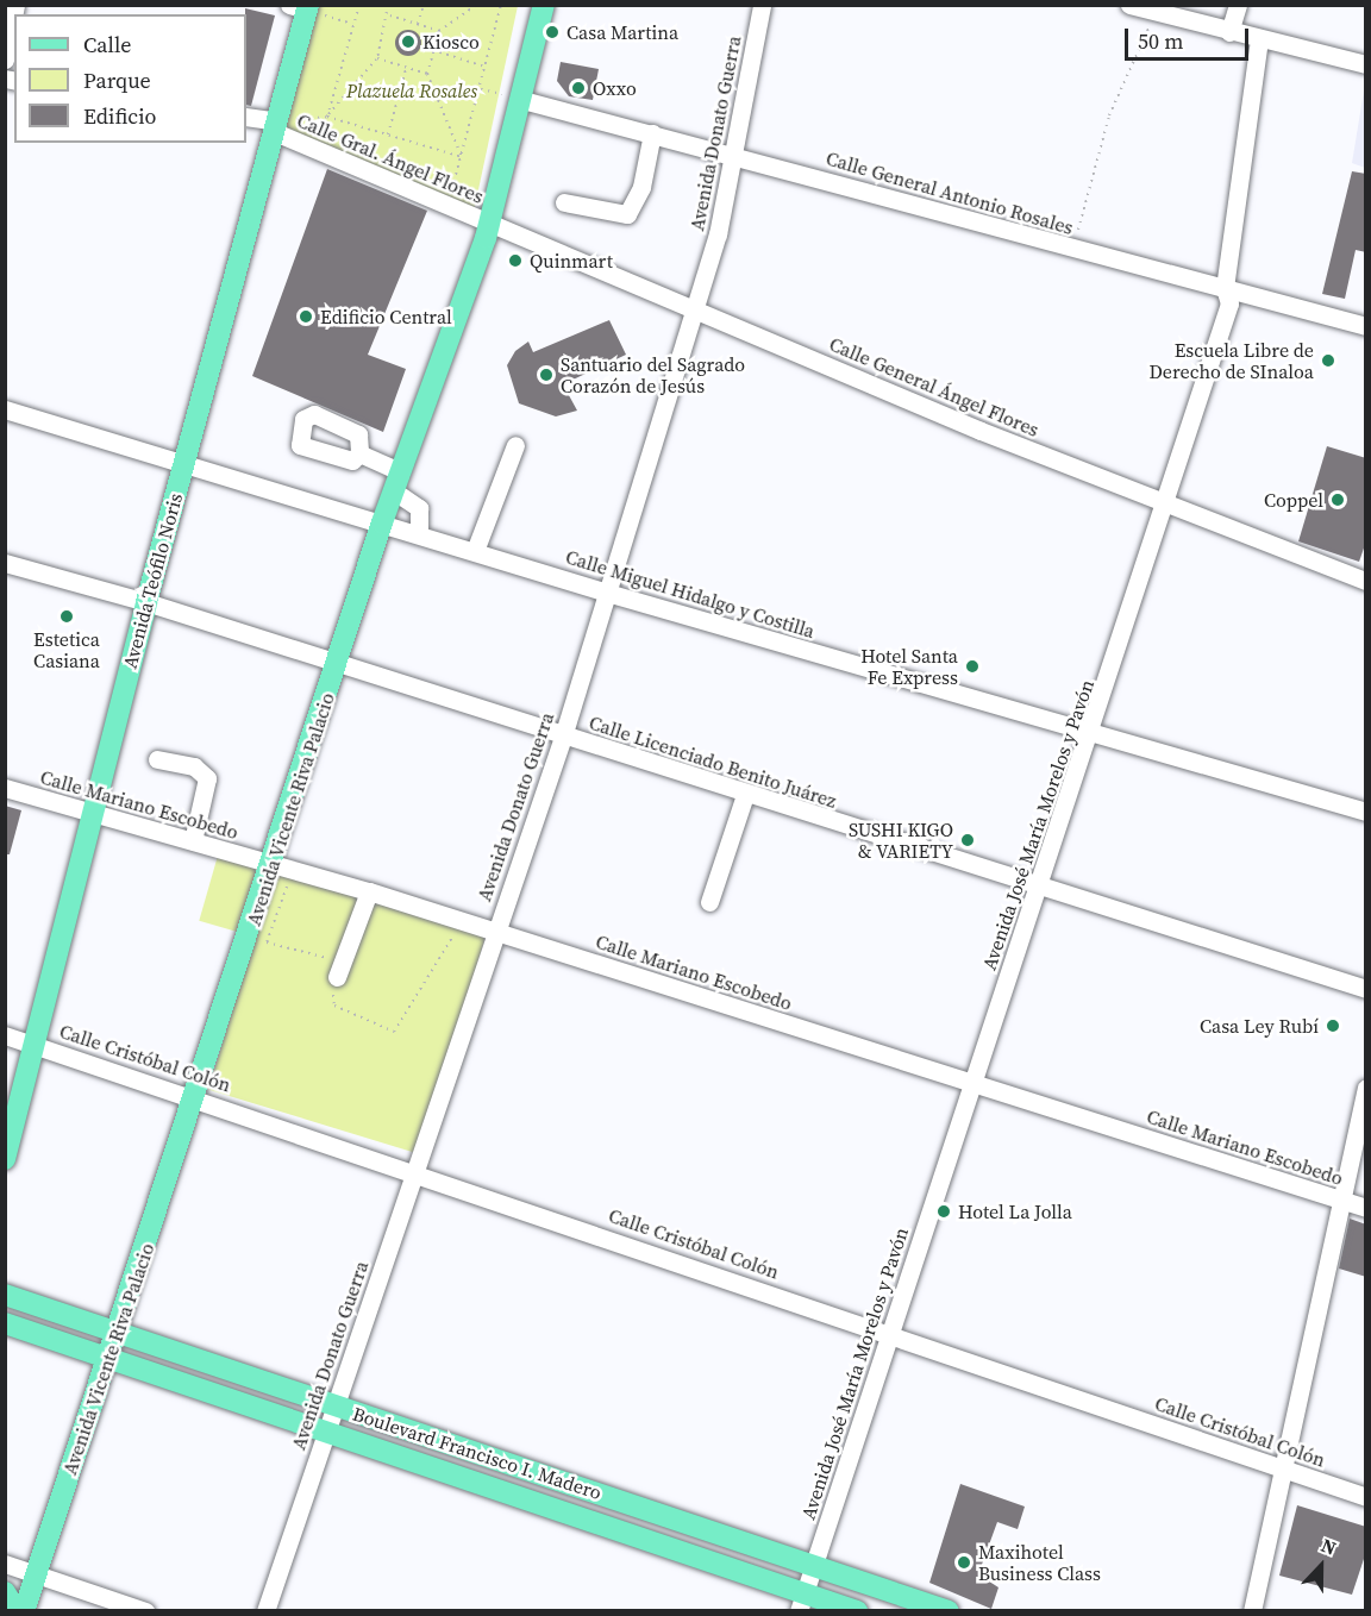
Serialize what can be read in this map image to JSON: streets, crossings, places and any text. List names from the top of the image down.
{
  "streets": {
    "main road": ["Avenida Teófilo Noris", "Avenida Vicente Riva Palacio", "Boulevard Francisco I. Madero"],
    "street": [
      "Avenida Donato Guerra",
      "Calle Gral. Ángel Flores",
      "Calle General Antonio Rosales",
      "Calle General Ángel Flores",
      "Calle Miguel Hidalgo y Costilla",
      "Calle Licenciado Benito Juárez",
      "Calle Mariano Escobedo",
      "Avenida José María Morelos y Pavón",
      "Calle Cristóbal Colón"
    ]
  },
  "crossings": [
    ["Avenida Donato Guerra", "Calle General Antonio Rosales"],
    ["Avenida Donato Guerra", "Calle General Ángel Flores"],
    ["Avenida Donato Guerra", "Calle Miguel Hidalgo y Costilla"],
    ["Avenida Donato Guerra", "Calle Licenciado Benito Juárez"],
    ["Avenida Donato Guerra", "Calle Mariano Escobedo"],
    ["Avenida Donato Guerra", "Calle Cristóbal Colón"],
    ["Avenida Donato Guerra", "Boulevard Francisco I. Madero"],
    ["Calle Gral. Ángel Flores", "Calle General Ángel Flores"],
    ["Calle Gral. Ángel Flores", "Avenida Teófilo Noris"],
    ["Calle Gral. Ángel Flores", "Avenida Vicente Riva Palacio"],
    ["Calle General Antonio Rosales", "Avenida Vicente Riva Palacio"],
    ["Calle General Antonio Rosales", "Avenida José María Morelos y Pavón"],
    ["Calle General Ángel Flores", "Avenida Vicente Riva Palacio"],
    ["Calle General Ángel Flores", "Avenida José María Morelos y Pavón"],
    ["Avenida Teófilo Noris", "Calle Miguel Hidalgo y Costilla"],
    ["Avenida Teófilo Noris", "Calle Licenciado Benito Juárez"],
    ["Avenida Teófilo Noris", "Calle Mariano Escobedo"],
    ["Avenida Teófilo Noris", "Calle Cristóbal Colón"],
    ["Calle Miguel Hidalgo y Costilla", "Avenida Vicente Riva Palacio"],
    ["Calle Miguel Hidalgo y Costilla", "Avenida José María Morelos y Pavón"],
    ["Calle Licenciado Benito Juárez", "Avenida Vicente Riva Palacio"],
    ["Calle Licenciado Benito Juárez", "Avenida José María Morelos y Pavón"],
    ["Calle Mariano Escobedo", "Avenida Vicente Riva Palacio"],
    ["Calle Mariano Escobedo", "Avenida José María Morelos y Pavón"],
    ["Avenida Vicente Riva Palacio", "Calle Cristóbal Colón"],
    ["Avenida Vicente Riva Palacio", "Boulevard Francisco I. Madero"],
    ["Avenida José María Morelos y Pavón", "Calle Cristóbal Colón"],
    ["Avenida José María Morelos y Pavón", "Boulevard Francisco I. Madero"]
  ],
  "parks": ["Plazuela Rosales"],
  "places": [
    "Casa Martina",
    "Kiosco",
    "Oxxo",
    "Quinmart",
    "Edificio Central",
    "Escuela Libre de Derecho de SInaloa",
    "Santuario del Sagrado Corazón de Jesús",
    "Coppel",
    "Estetica Casiana",
    "Hotel Santa Fe Express",
    "SUSHI KIGO & VARIETY",
    "Casa Ley Rubí",
    "Hotel La Jolla",
    "Maxihotel Business Class"
  ],
  "legend": ["Calle", "Parque", "Edificio"],
  "scale_bar": "50 m",
  "north": "top"
}
